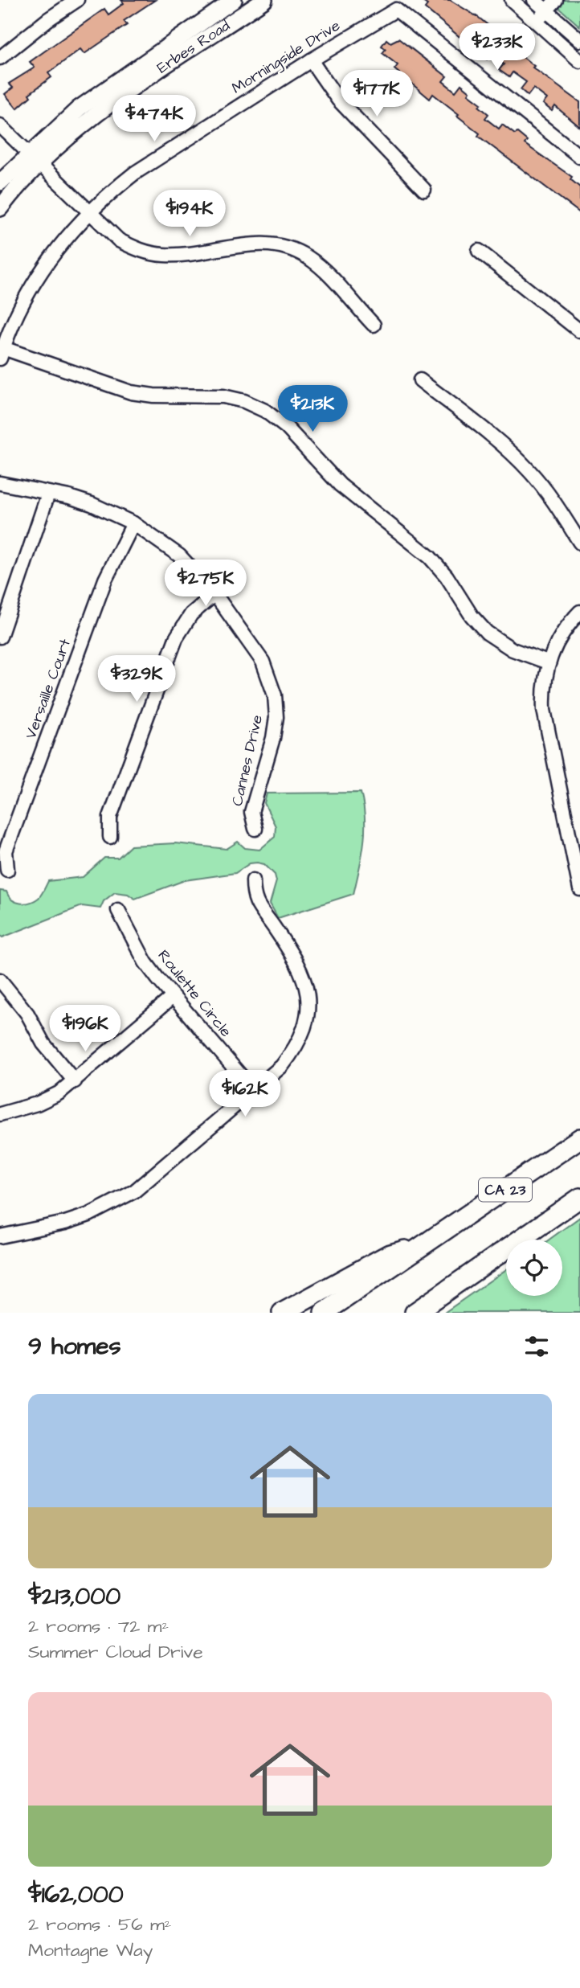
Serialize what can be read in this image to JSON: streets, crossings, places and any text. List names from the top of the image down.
{
  "streets": {
    "highway": ["CA 23"],
    "main road": ["Erbes Road"],
    "street": [
      "Morningside Drive",
      "Versaille Court",
      "Cannes Drive",
      "Roulette Circle"
    ]
  },
  "crossings": [
    ["Versaille Court", "Cannes Drive"]
  ],
  "page": {
    "price": [
      "$233K",
      "$177K",
      "$474K",
      "$194K",
      "$213K",
      "$275K",
      "$329K",
      "$196K",
      "$162K"
    ],
    "heading": "9 homes",
    "list": [
      {
        "name": "$213,000",
        "note": "2 rooms · 72 m² · Summer Cloud Drive"
      },
      {
        "name": "$162,000",
        "note": "2 rooms · 56 m² · Montagne Way"
      }
    ]
  }
}
